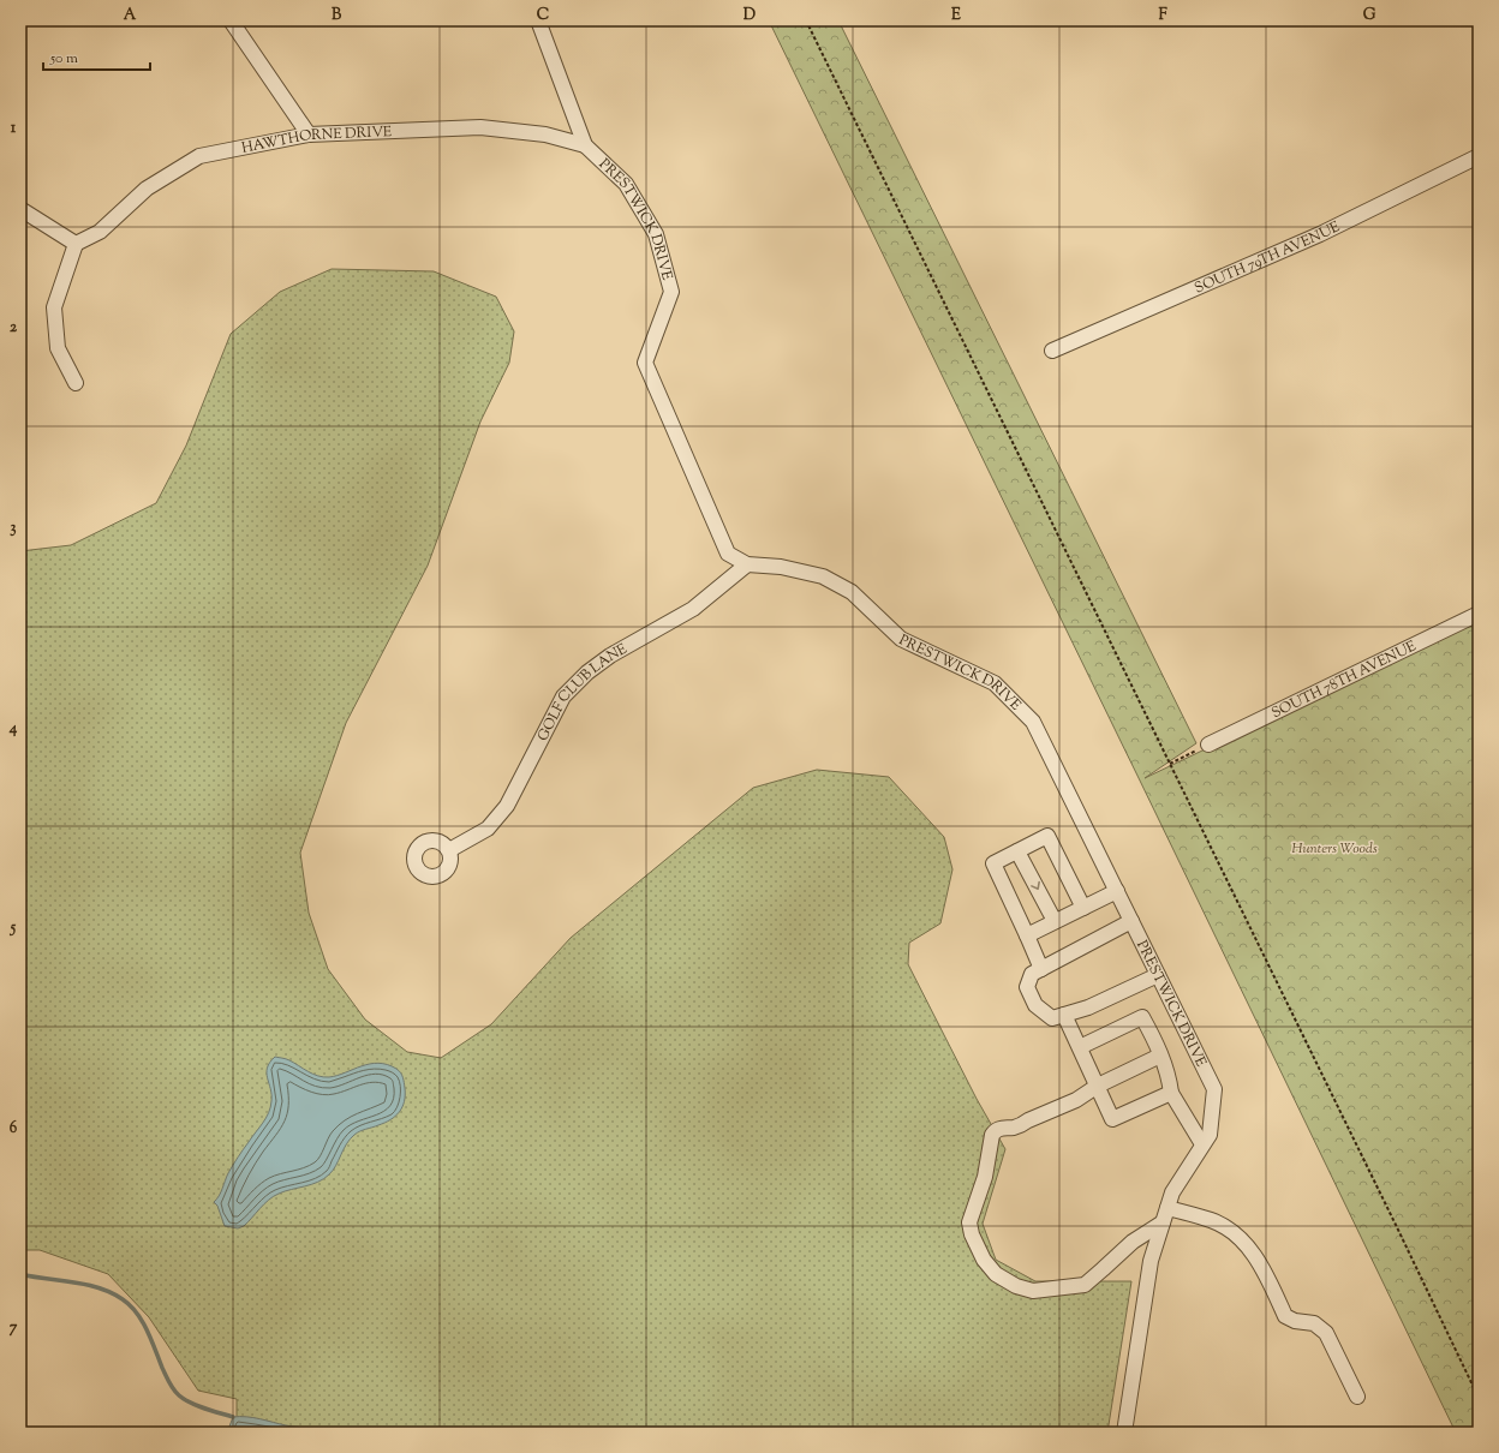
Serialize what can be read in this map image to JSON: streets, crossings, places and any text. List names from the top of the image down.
{
  "streets": {
    "street": [
      "HAWTHORNE DRIVE",
      "PRESTWICK DRIVE",
      "SOUTH 79TH AVENUE",
      "SOUTH 78TH AVENUE",
      "GOLF CLUB LANE"
    ]
  },
  "crossings": [
    ["HAWTHORNE DRIVE", "PRESTWICK DRIVE"],
    ["PRESTWICK DRIVE", "GOLF CLUB LANE"]
  ],
  "parks": ["Hunters Woods"],
  "scale_bar": "50 m",
  "grid": {
    "columns": [
      "A",
      "B",
      "C",
      "D",
      "E",
      "F",
      "G"
    ],
    "rows": [
      "1",
      "2",
      "3",
      "4",
      "5",
      "6",
      "7"
    ]
  }
}
